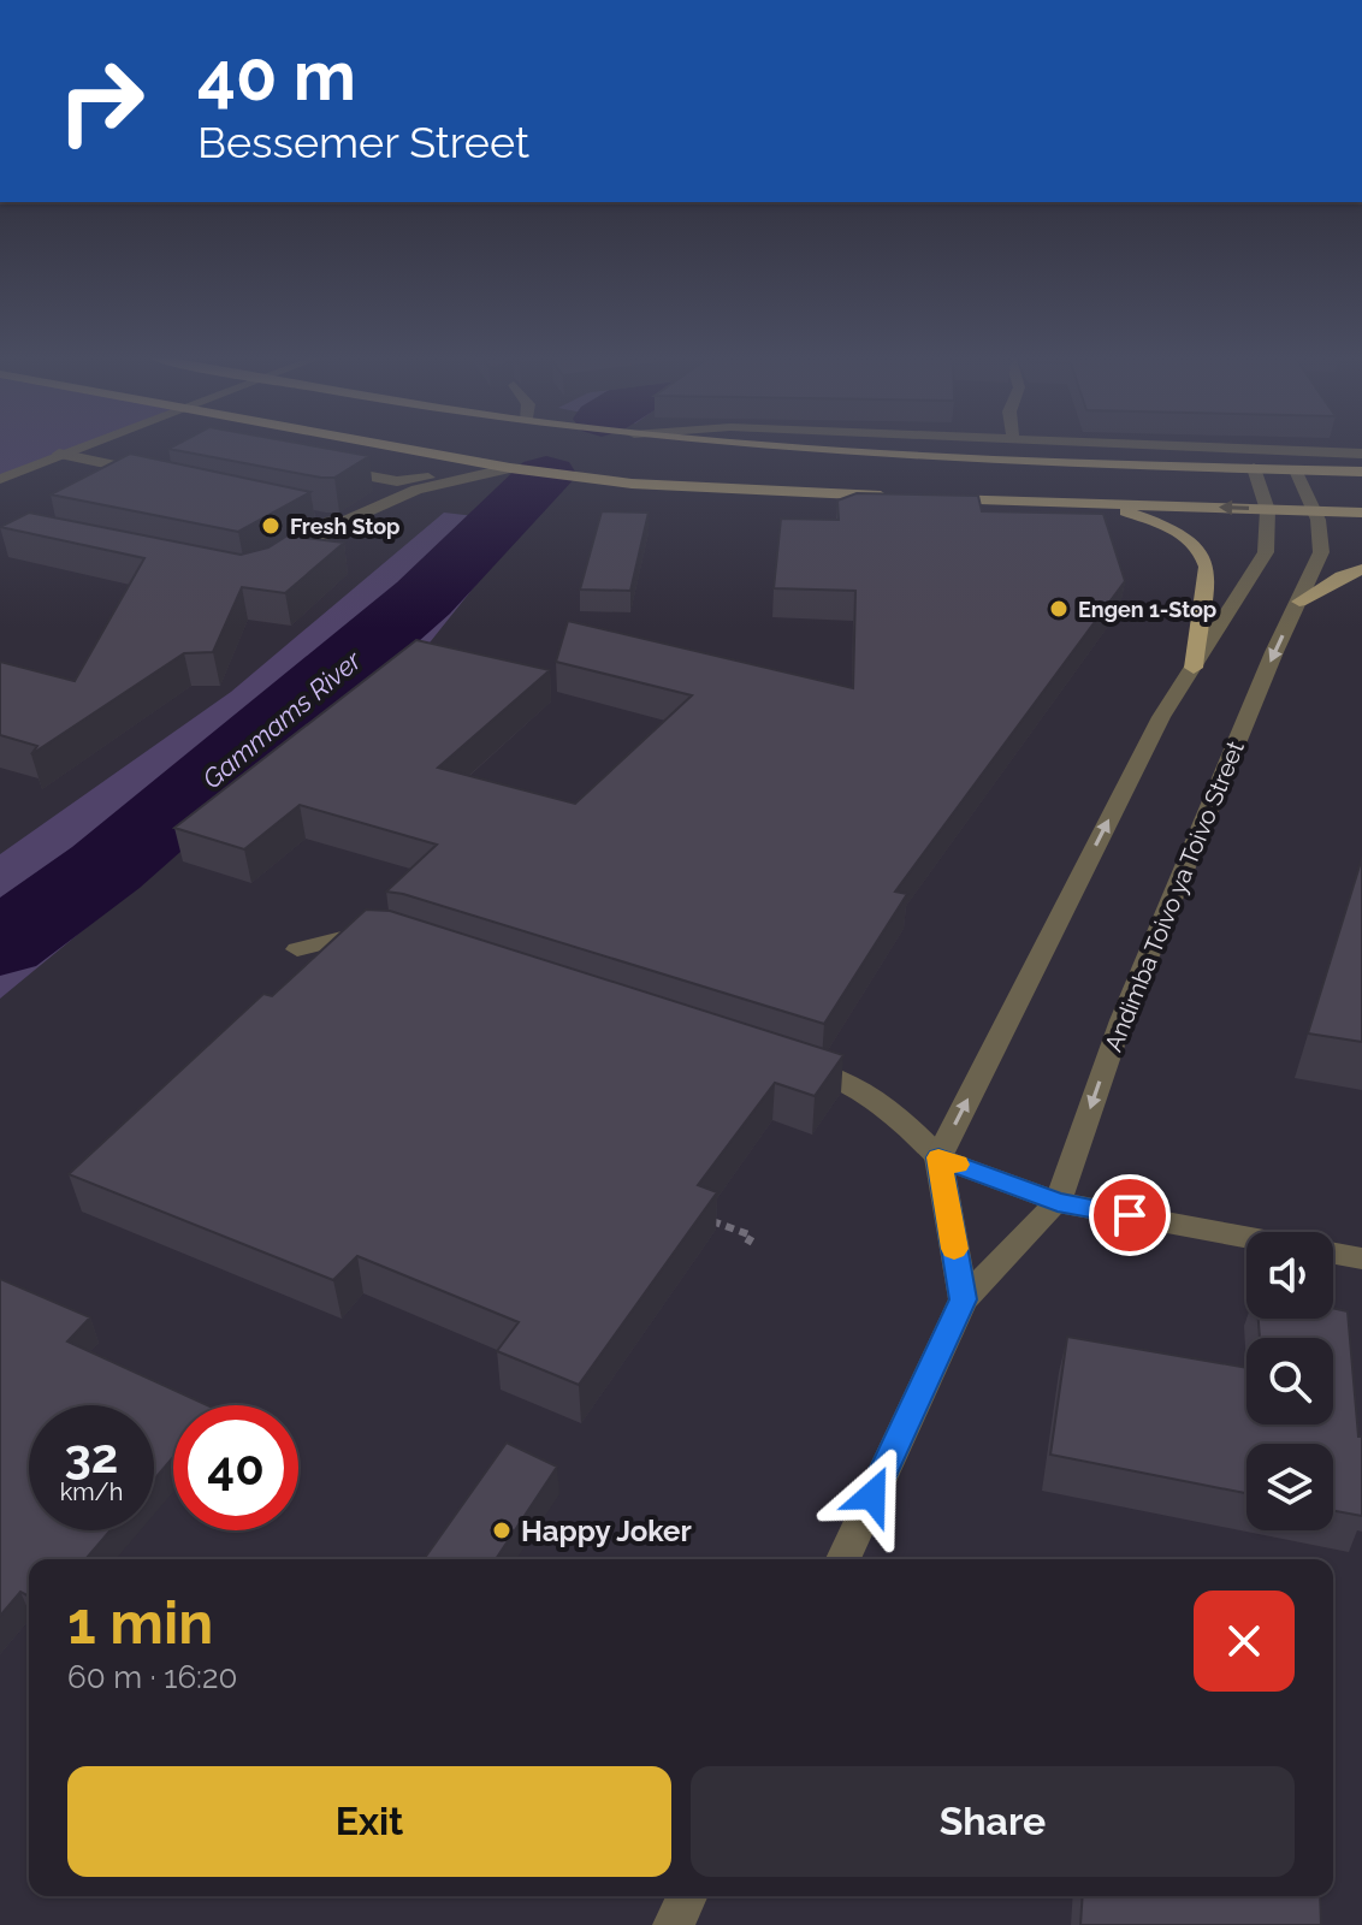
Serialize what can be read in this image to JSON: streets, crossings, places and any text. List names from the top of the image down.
{
  "streets": {
    "street": ["Andimba Toivo ya Toivo Street"]
  },
  "water": ["Gammams River"],
  "places": ["Fresh Stop", "Engen 1-Stop", "Happy Joker"],
  "page": {
    "turn": ["40 m", "Bessemer Street"],
    "speed": "32 km/h",
    "limit": "40",
    "heading": ["1 min", "60 m · 16:20"],
    "buttons": ["Exit", "Share"]
  }
}
